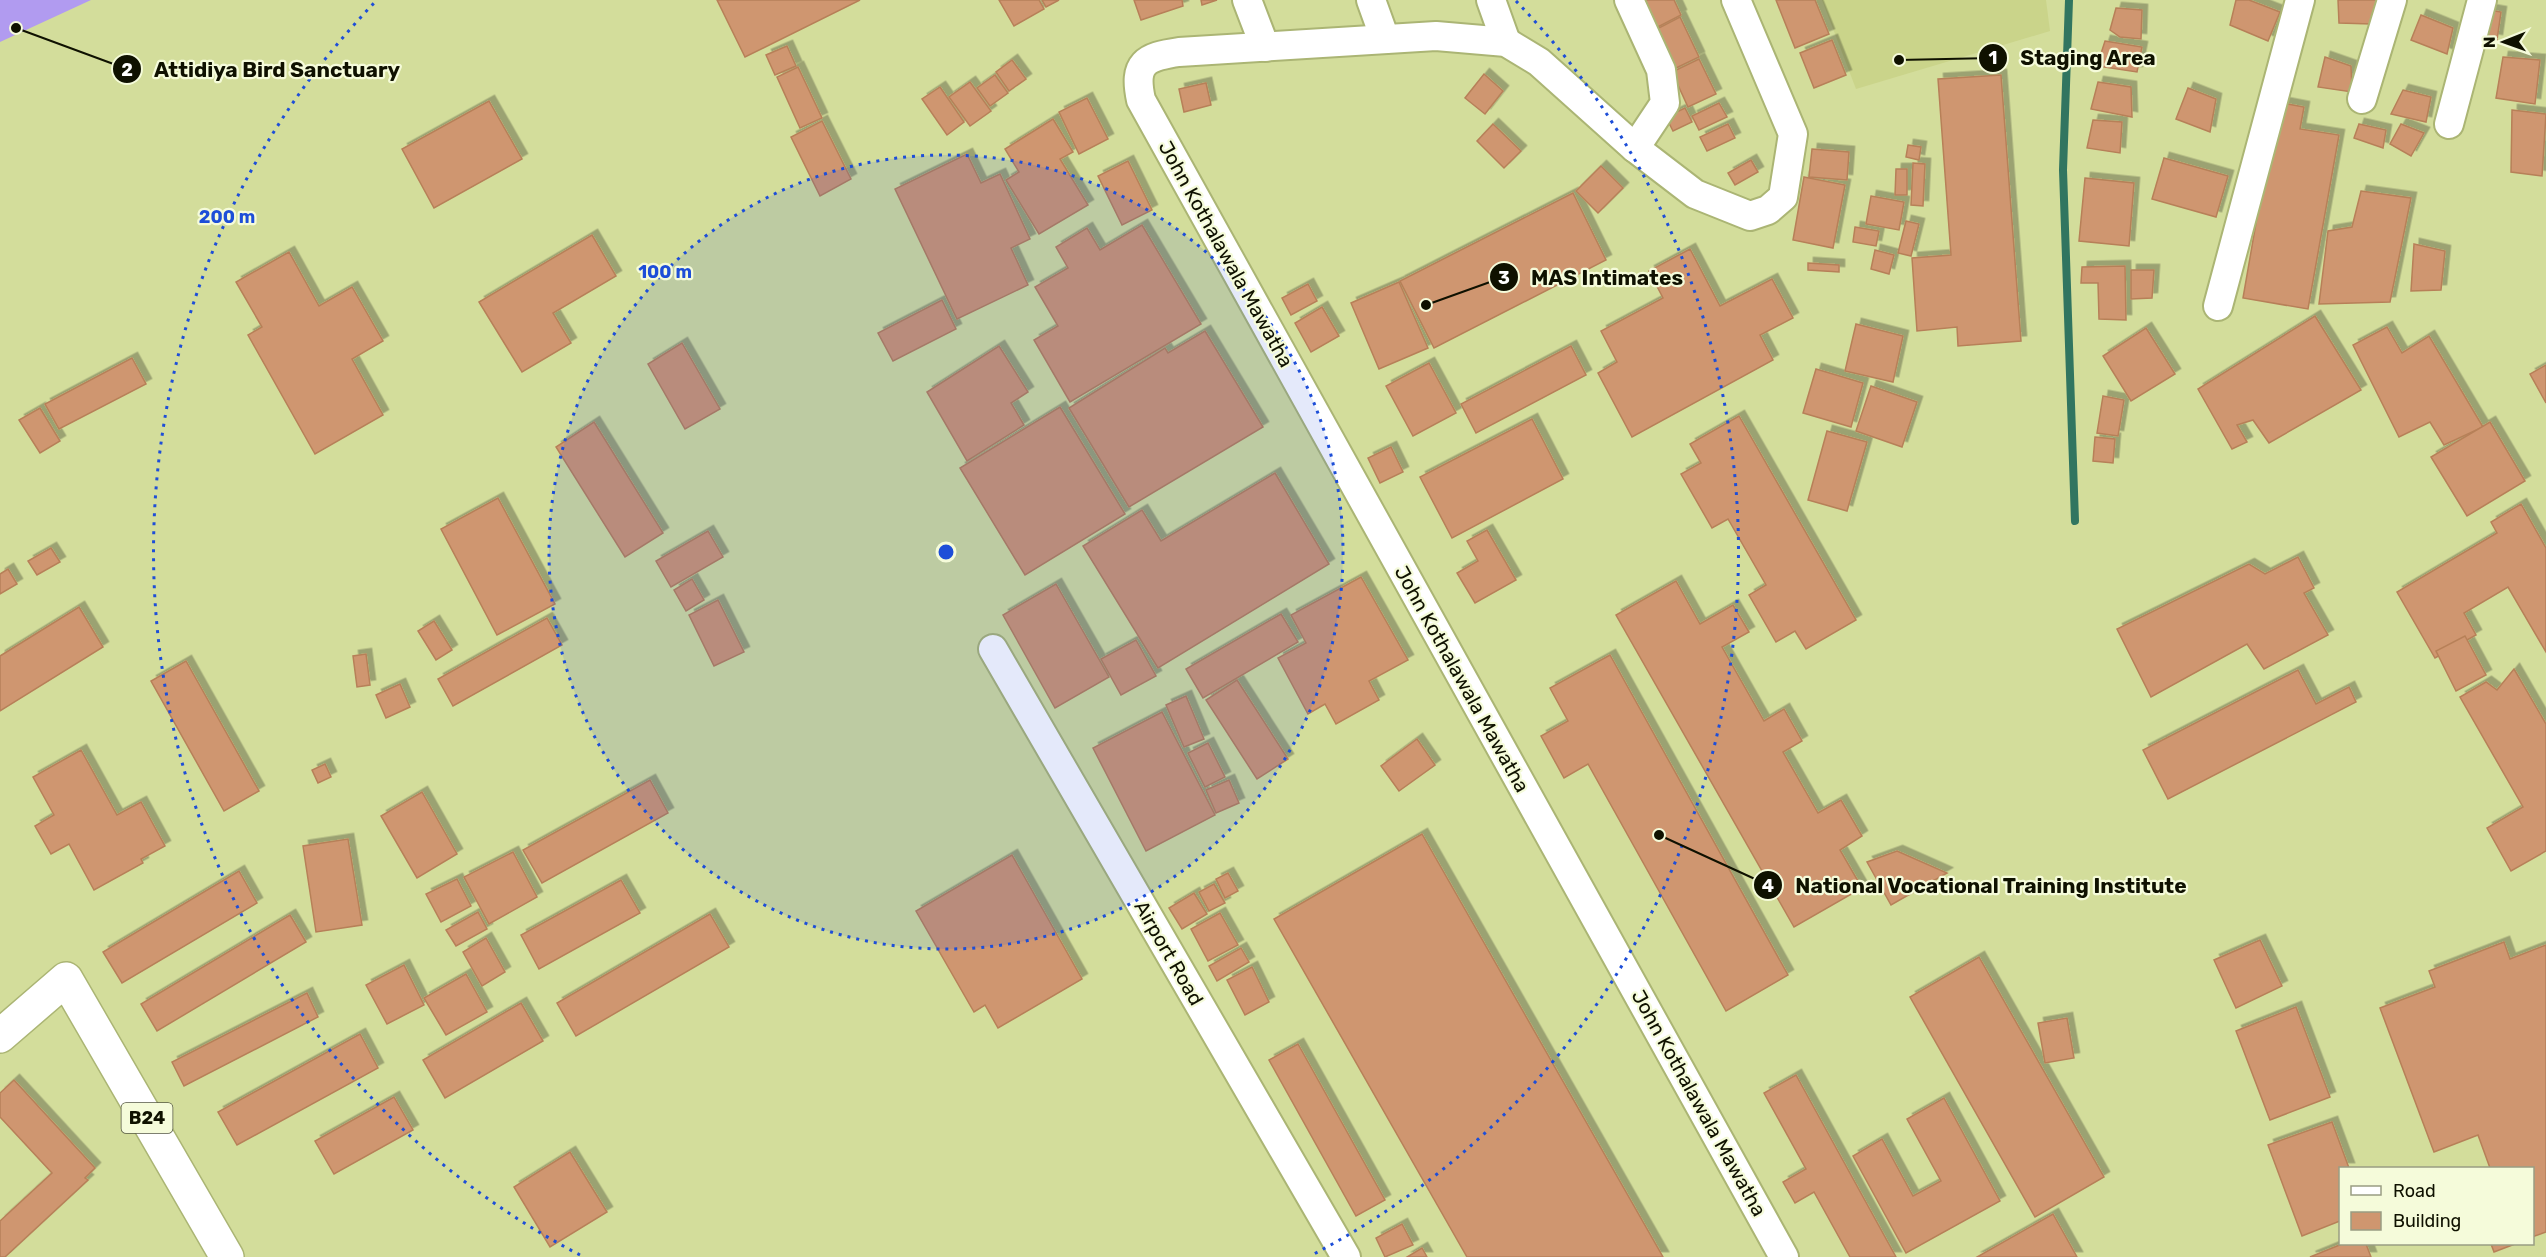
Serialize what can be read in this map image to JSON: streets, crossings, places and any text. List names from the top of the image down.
{
  "streets": {
    "main road": ["B24"],
    "street": ["John Kothalawala Mawatha", "Airport Road"]
  },
  "places": [
    "Attidiya Bird Sanctuary",
    "Staging Area",
    "MAS Intimates",
    "National Vocational Training Institute"
  ],
  "legend": ["Road", "Building"],
  "north": "left",
  "rings": ["200 m", "100 m"]
}
